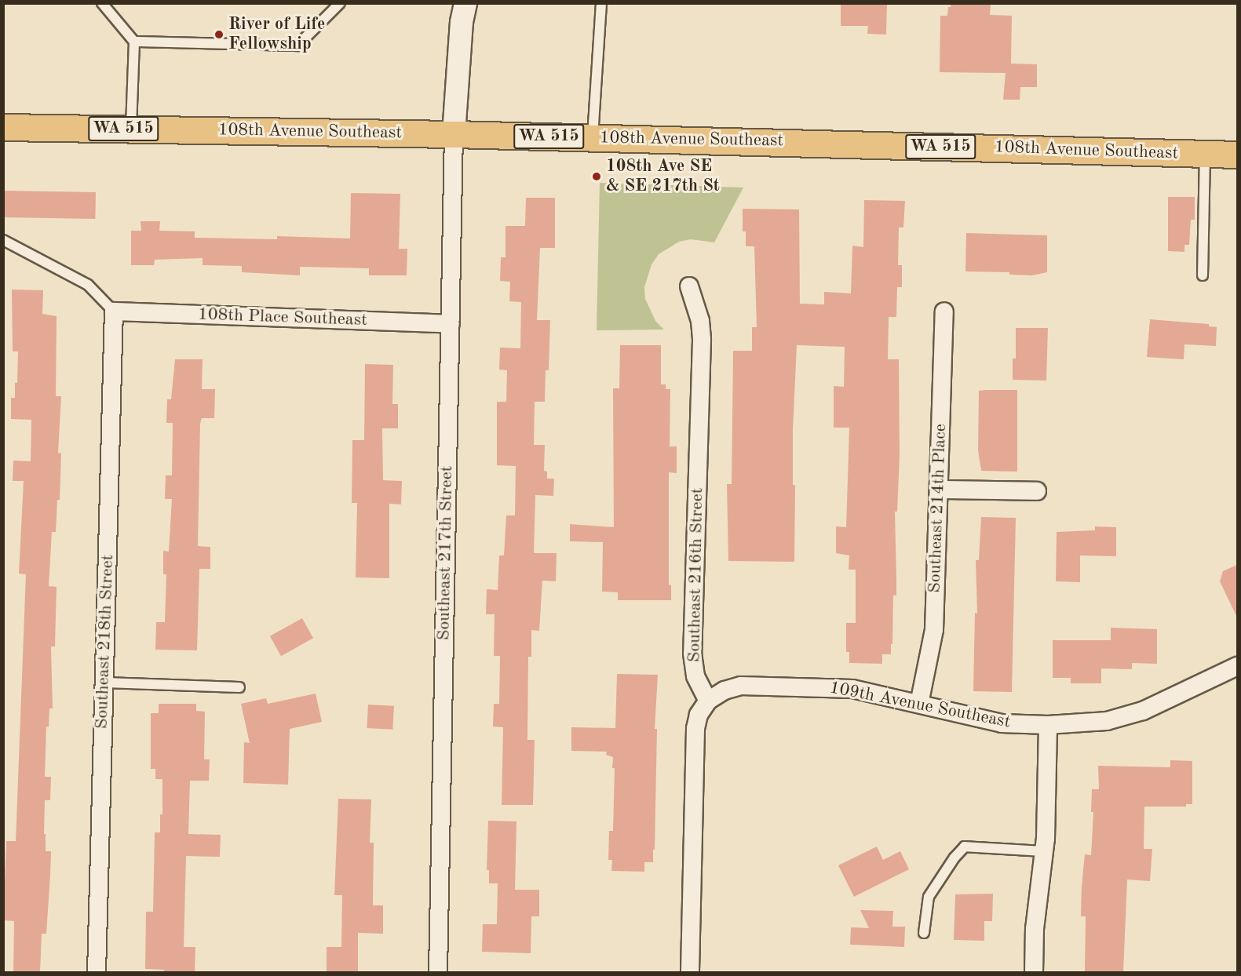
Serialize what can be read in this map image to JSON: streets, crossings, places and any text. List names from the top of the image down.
{
  "streets": {
    "main road": ["WA 515", "108th Avenue Southeast"],
    "street": [
      "108th Place Southeast",
      "Southeast 214th Place",
      "Southeast 217th Street",
      "Southeast 216th Street",
      "Southeast 218th Street",
      "109th Avenue Southeast"
    ]
  },
  "crossings": [
    ["108th Avenue Southeast", "Southeast 217th Street"],
    ["108th Place Southeast", "Southeast 217th Street"],
    ["108th Place Southeast", "Southeast 218th Street"],
    ["Southeast 214th Place", "109th Avenue Southeast"],
    ["Southeast 216th Street", "109th Avenue Southeast"]
  ],
  "places": ["River of Life Fellowship", "108th Ave SE & SE 217th St"]
}
